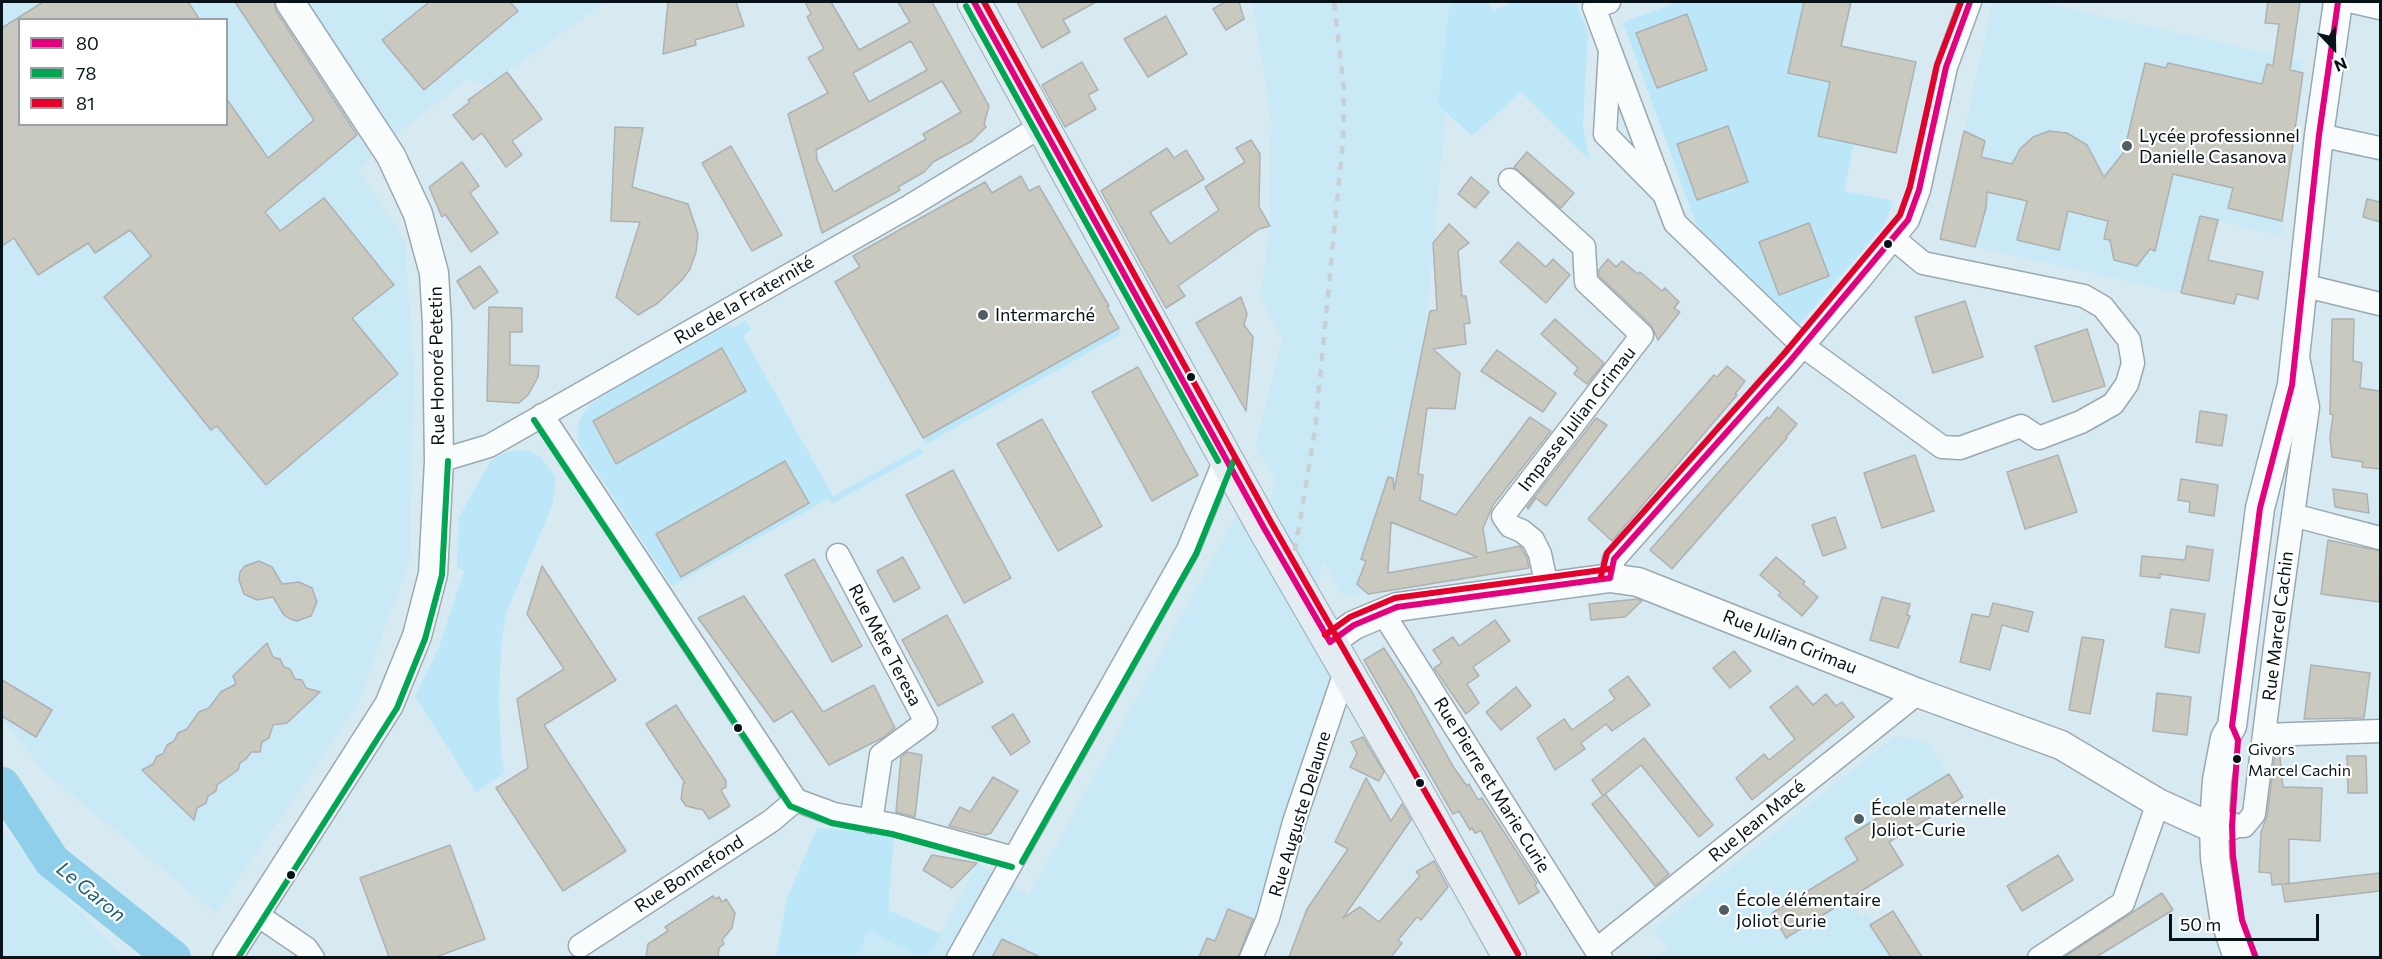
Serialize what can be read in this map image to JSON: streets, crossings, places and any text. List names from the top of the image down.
{
  "streets": {
    "street": [
      "Rue de la Fraternité",
      "Rue Honoré Petetin",
      "Impasse Julian Grimau",
      "Rue Marcel Cachin",
      "Rue Julian Grimau",
      "Rue Mère Teresa",
      "Rue Pierre et Marie Curie",
      "Rue Auguste Delaune",
      "Rue Jean Macé",
      "Rue Bonnefond"
    ]
  },
  "crossings": [
    ["Rue de la Fraternité", "Rue Honoré Petetin"],
    ["Impasse Julian Grimau", "Rue Julian Grimau"],
    ["Rue Marcel Cachin", "Rue Julian Grimau"],
    ["Rue Julian Grimau", "Rue Pierre et Marie Curie"],
    ["Rue Julian Grimau", "Rue Auguste Delaune"],
    ["Rue Julian Grimau", "Rue Jean Macé"],
    ["Rue Pierre et Marie Curie", "Rue Jean Macé"]
  ],
  "water": ["Le Garon"],
  "places": [
    "Lycée professionnel Danielle Casanova",
    "Intermarché",
    "Givors Marcel Cachin",
    "École maternelle Joliot-Curie",
    "École élémentaire Joliot Curie"
  ],
  "lines": ["transit line 80", "transit line 81", "transit line 78"],
  "legend": ["80", "78", "81"],
  "scale_bar": "50 m",
  "north": "bottom"
}
